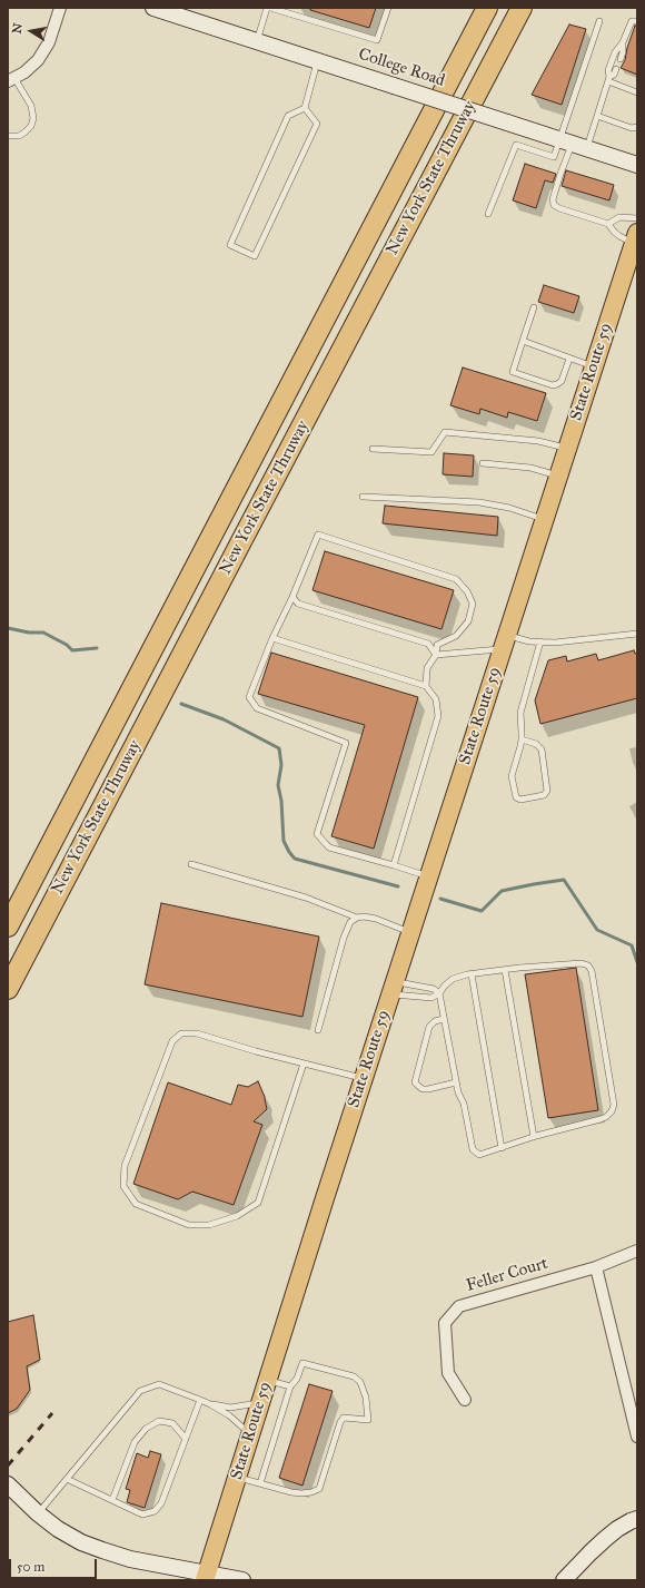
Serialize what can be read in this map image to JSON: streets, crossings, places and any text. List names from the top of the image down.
{
  "streets": {
    "highway": ["New York State Thruway"],
    "main road": ["State Route 59"],
    "street": ["College Road", "Feller Court"]
  },
  "scale_bar": "50 m",
  "north": "left"
}
